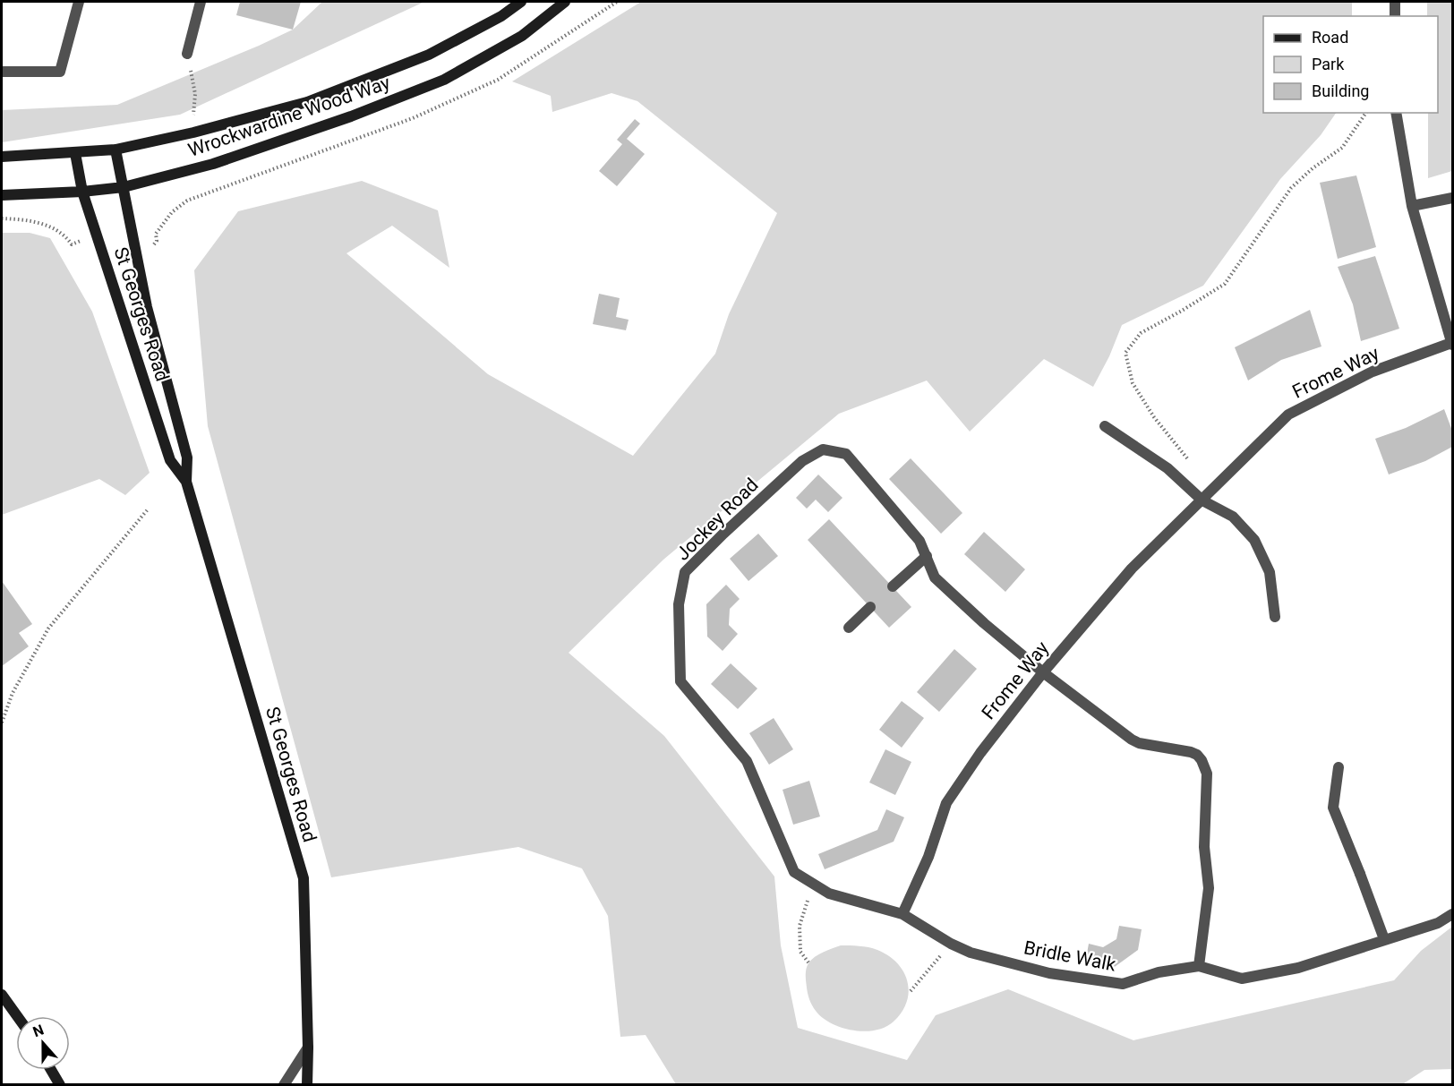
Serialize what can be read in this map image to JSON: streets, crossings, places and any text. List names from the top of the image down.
{
  "streets": {
    "street": [
      "Wrockwardine Wood Way",
      "St Georges Road",
      "Frome Way",
      "Jockey Road",
      "Bridle Walk"
    ]
  },
  "crossings": [
    ["Wrockwardine Wood Way", "St Georges Road"],
    ["Frome Way", "Jockey Road"],
    ["Frome Way", "Bridle Walk"],
    ["Jockey Road", "Bridle Walk"]
  ],
  "legend": ["Road", "Park", "Building"],
  "north": "top"
}
